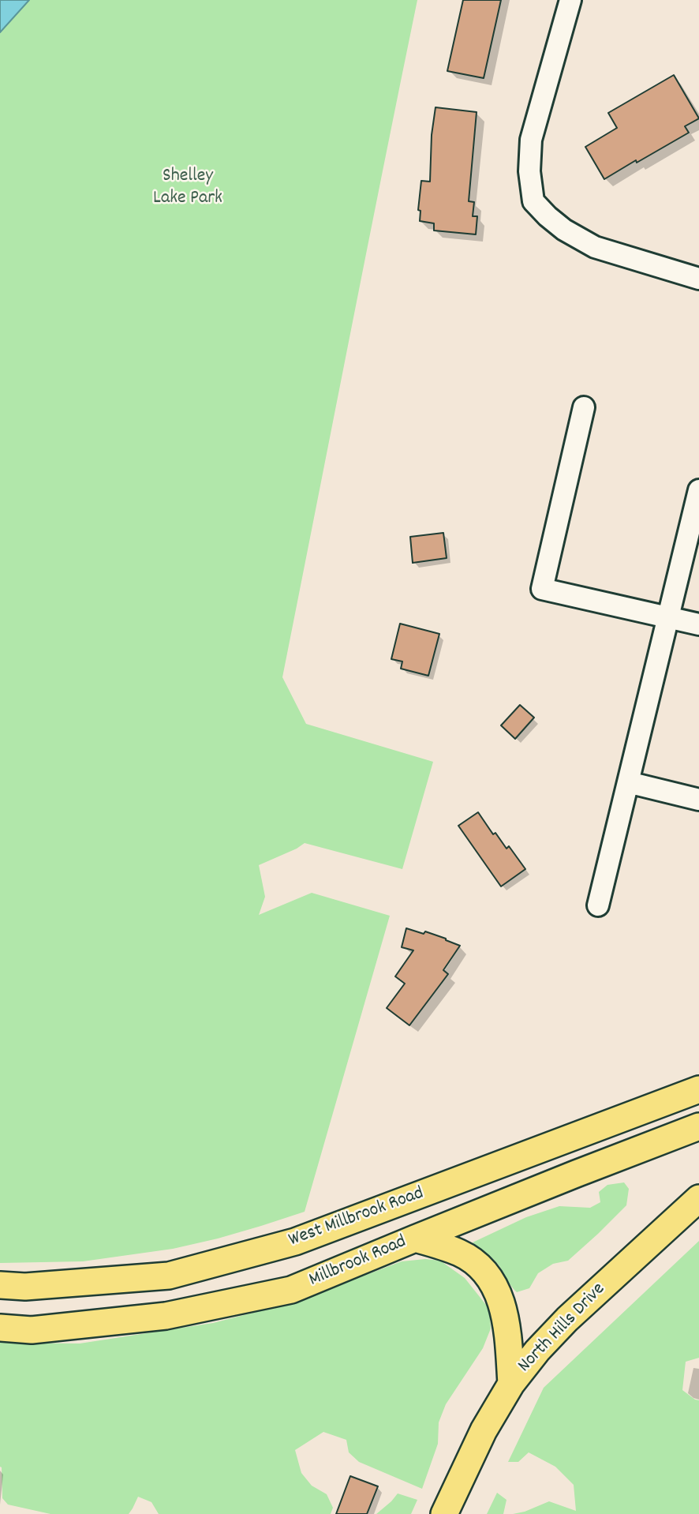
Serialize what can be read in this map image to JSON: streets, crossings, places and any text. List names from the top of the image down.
{
  "streets": {
    "main road": ["West Millbrook Road", "Millbrook Road", "North Hills Drive"]
  },
  "parks": ["Shelley Lake Park"]
}
